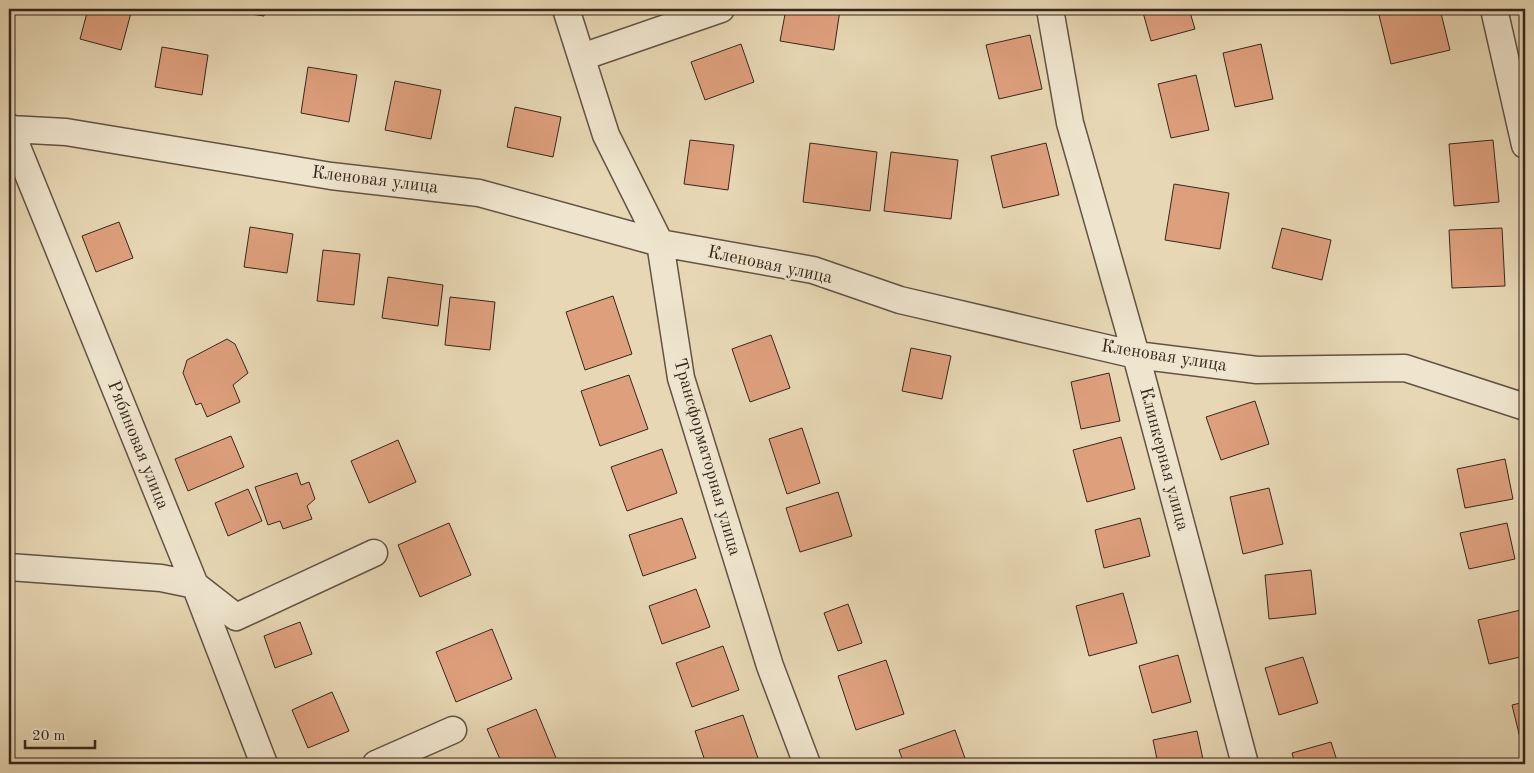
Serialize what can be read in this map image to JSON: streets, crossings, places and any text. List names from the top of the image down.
{
  "streets": {
    "street": [
      "Кленовая улица",
      "Рябиновая улица",
      "Трансформаторная улица",
      "Клинкерная улица"
    ]
  },
  "crossings": [
    ["Кленовая улица", "Рябиновая улица"],
    ["Кленовая улица", "Трансформаторная улица"],
    ["Кленовая улица", "Клинкерная улица"]
  ],
  "scale_bar": "20 m"
}
